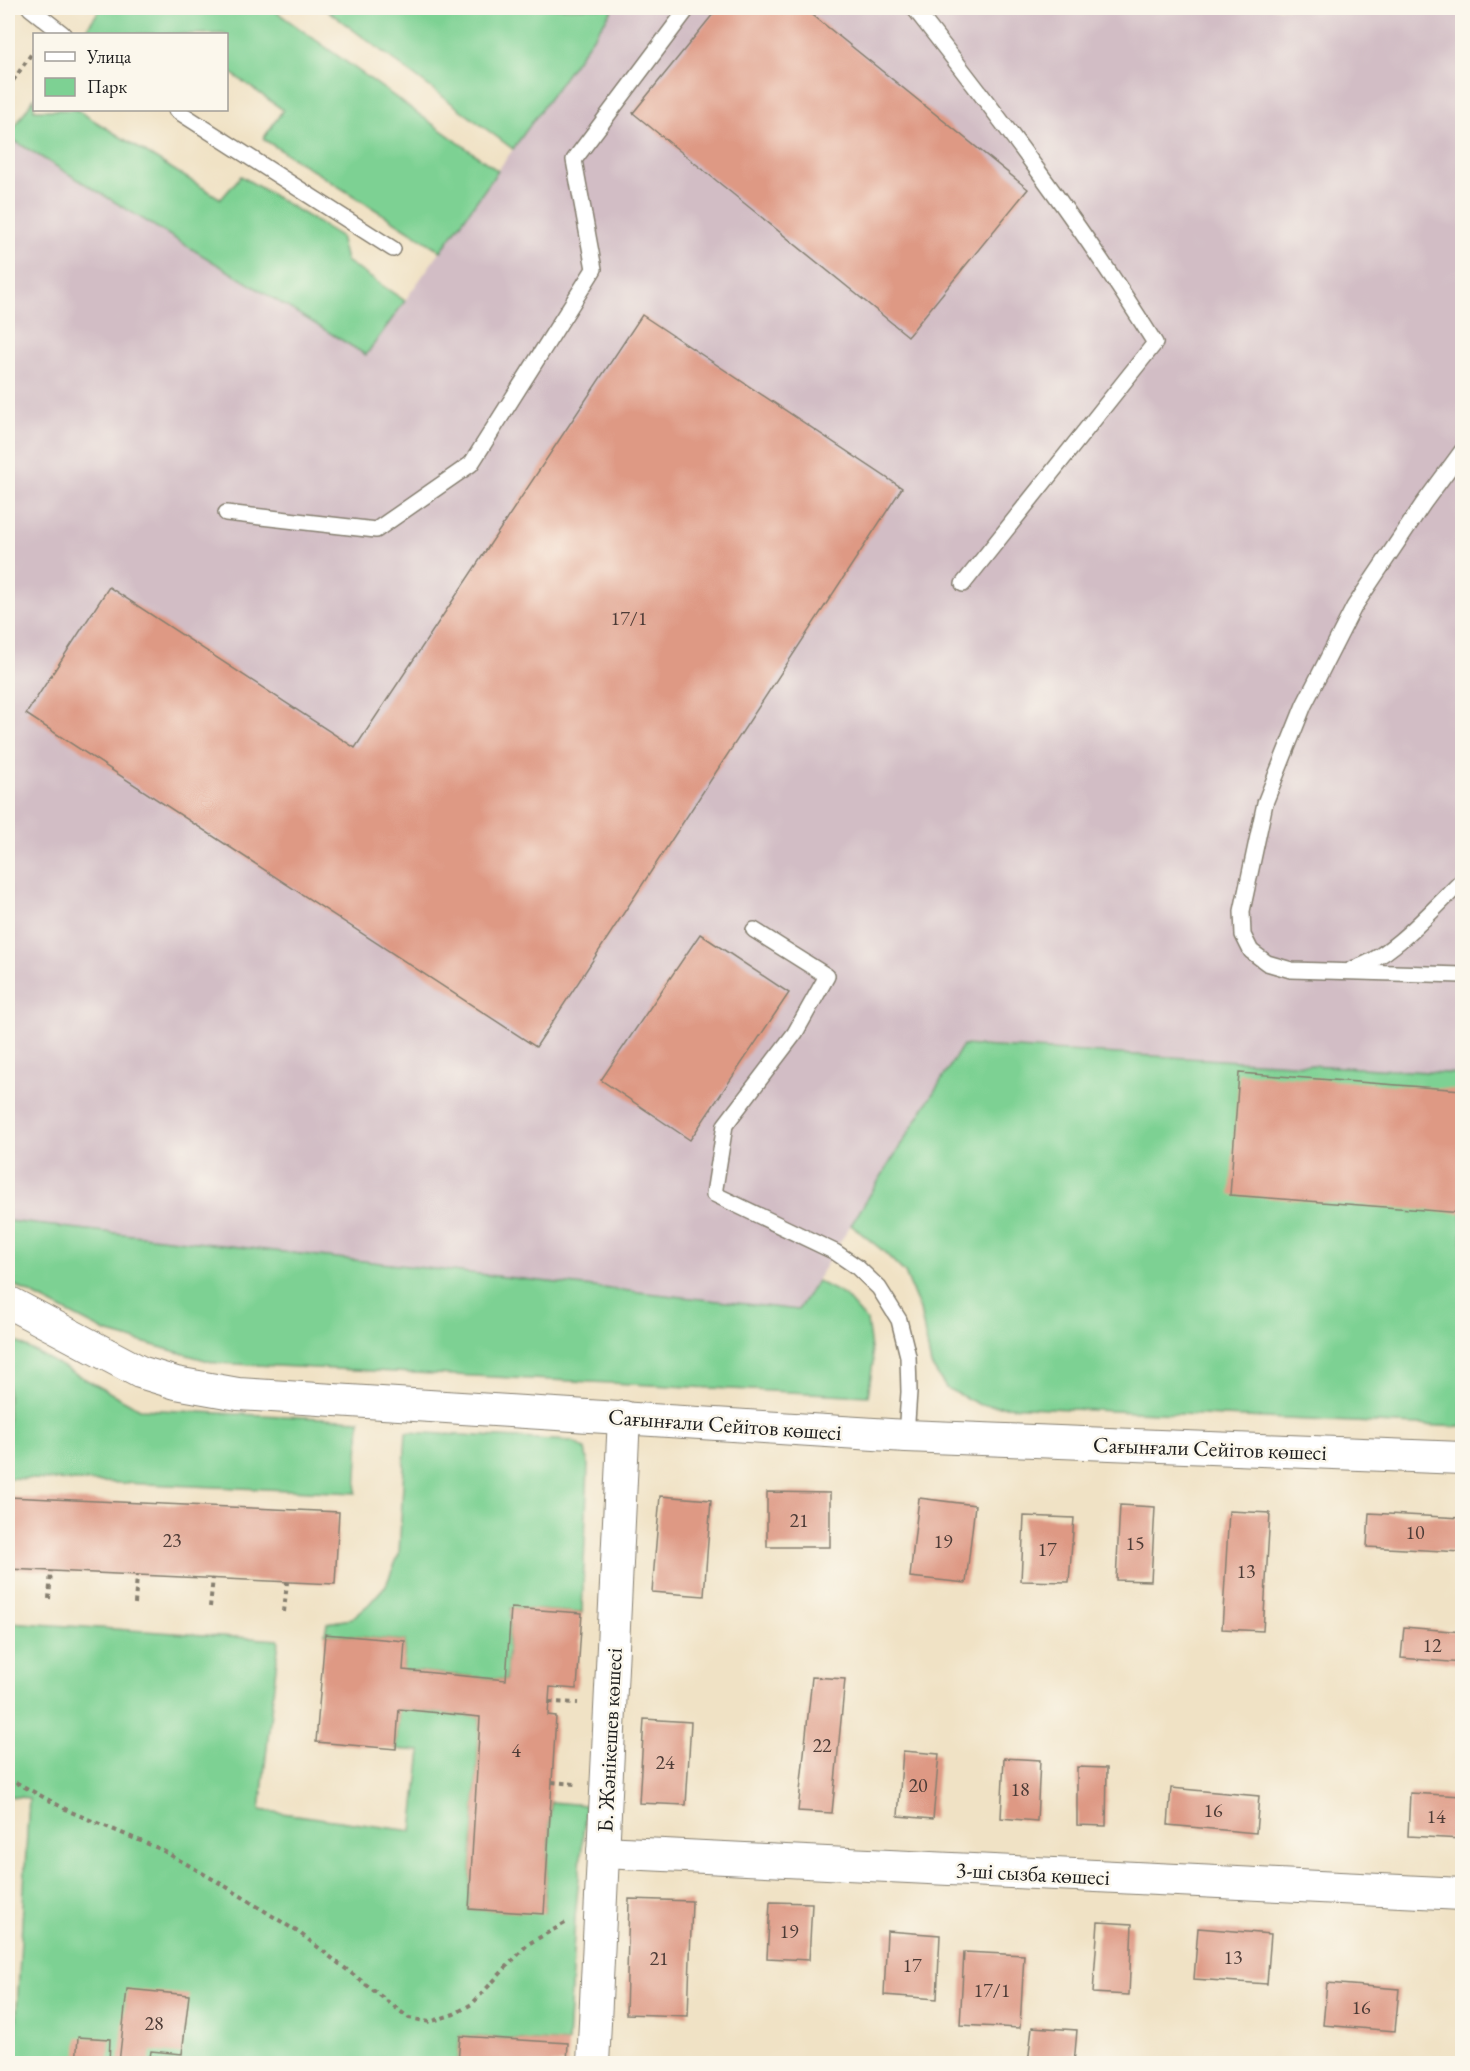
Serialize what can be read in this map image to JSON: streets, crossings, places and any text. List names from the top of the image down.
{
  "streets": {
    "street": ["Сағынғали Сейітов көшесі", "Б. Жәнікешев көшесі", "3-ші сызба көшесі"]
  },
  "crossings": [
    ["Сағынғали Сейітов көшесі", "Б. Жәнікешев көшесі"],
    ["Б. Жәнікешев көшесі", "3-ші сызба көшесі"]
  ],
  "house_numbers": [
    "17/1",
    "21",
    "10",
    "23",
    "19",
    "15",
    "17",
    "13",
    "12",
    "22",
    "4",
    "24",
    "20",
    "18",
    "16",
    "14",
    "19",
    "13",
    "21",
    "17",
    "17/1",
    "16",
    "28"
  ],
  "legend": ["Улица", "Парк"]
}
